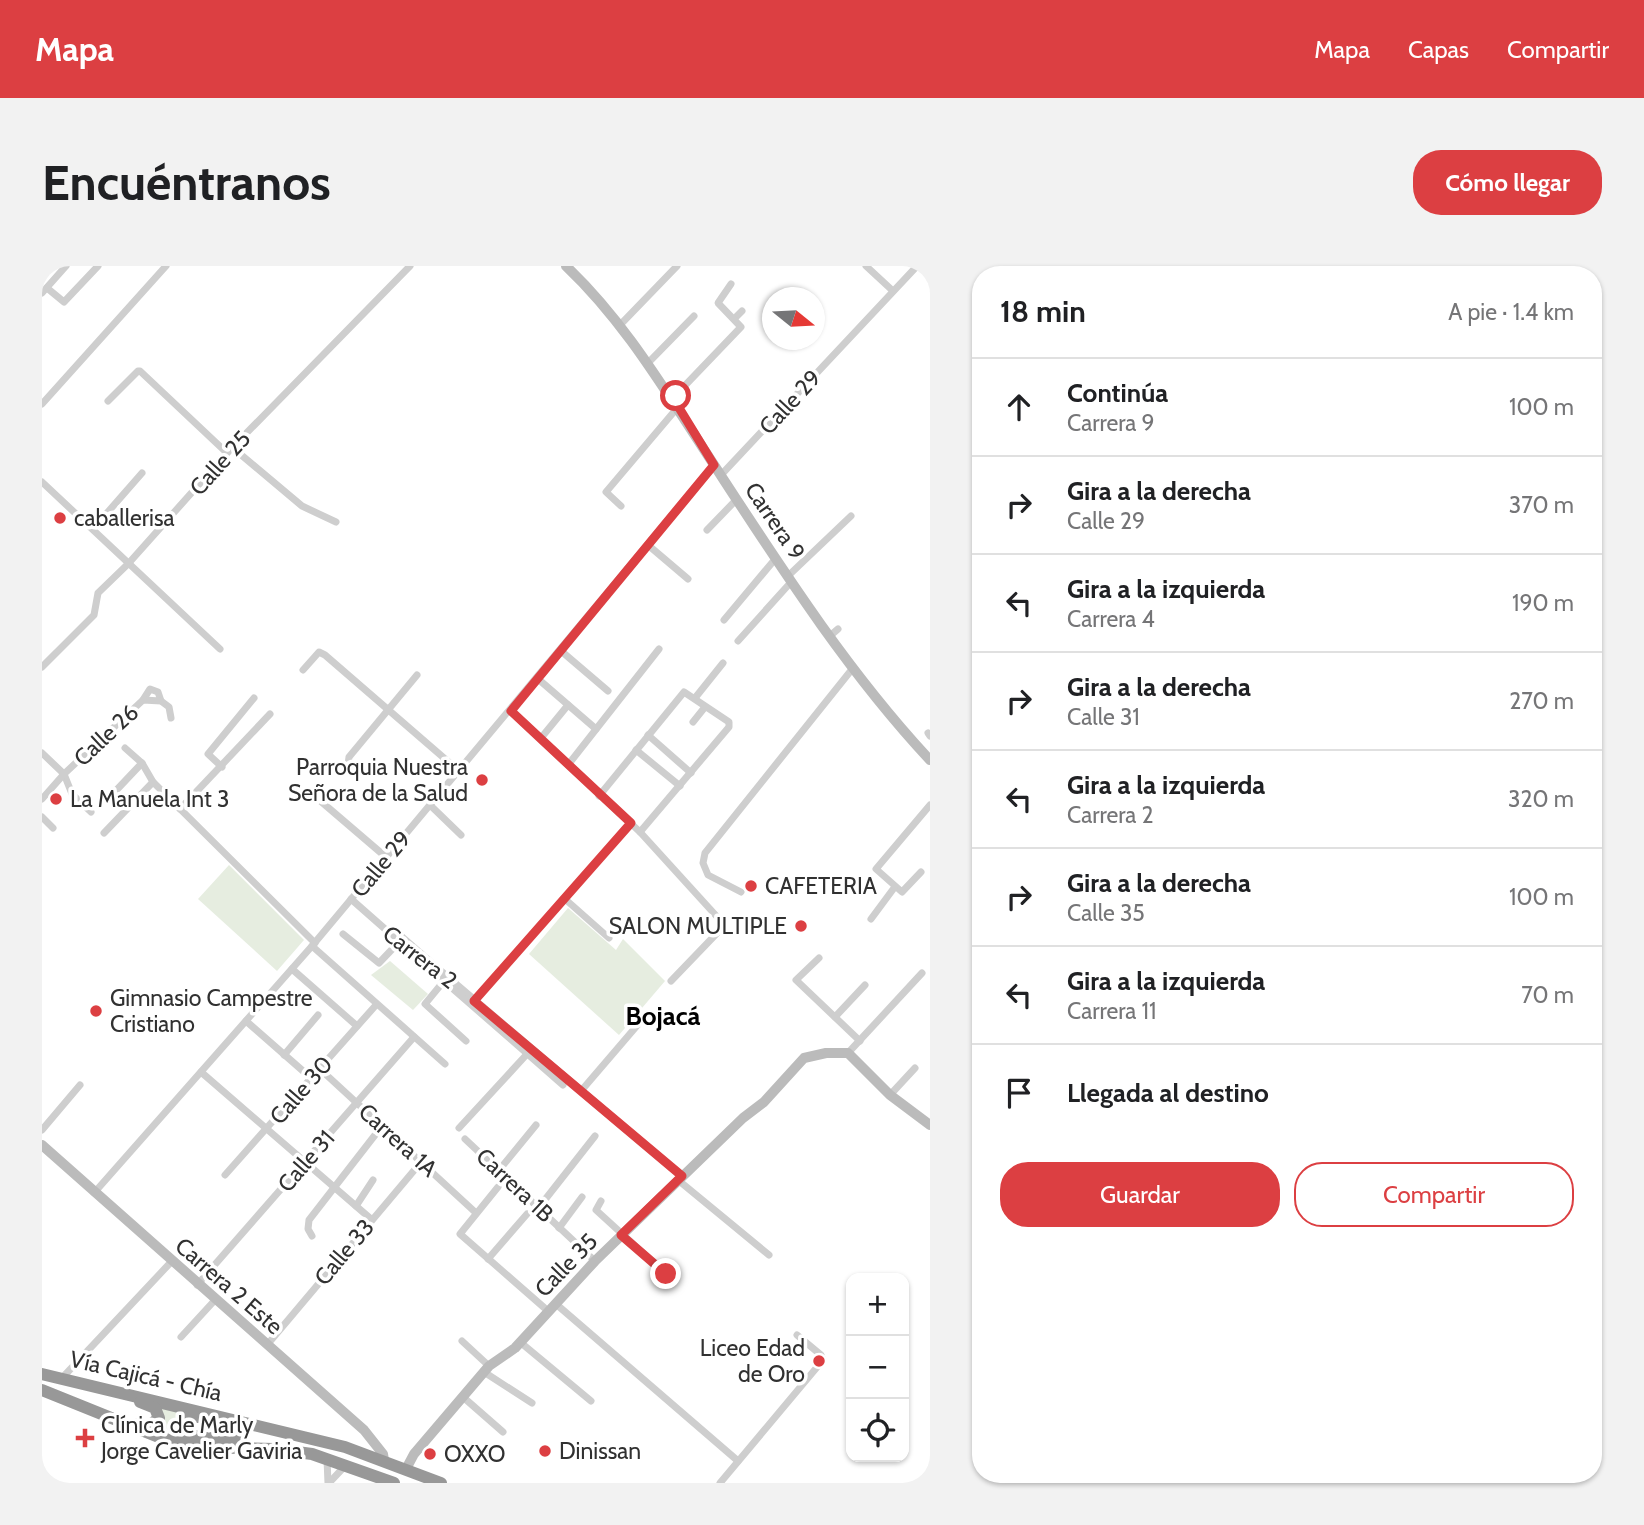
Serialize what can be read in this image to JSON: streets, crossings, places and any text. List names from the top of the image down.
{
  "streets": {
    "highway": ["Vía Cajicá - Chía"],
    "street": [
      "Calle 29",
      "Calle 25",
      "Carrera 9",
      "Calle 26",
      "Carrera 2",
      "Calle 30",
      "Carrera 1A",
      "Calle 31",
      "Carrera 1B",
      "Calle 33",
      "Calle 35",
      "Carrera 2 Este"
    ]
  },
  "crossings": [
    ["Calle 29", "Carrera 9"],
    ["Calle 29", "Carrera 2"],
    ["Calle 29", "Carrera 2 Este"],
    ["Carrera 2", "Calle 35"],
    ["Calle 30", "Carrera 1A"],
    ["Carrera 1A", "Calle 31"],
    ["Carrera 1A", "Calle 33"],
    ["Calle 31", "Carrera 2 Este"],
    ["Carrera 1B", "Calle 35"],
    ["Calle 33", "Carrera 2 Este"],
    ["Calle 35", "Vía Cajicá - Chía"],
    ["Carrera 2 Este", "Vía Cajicá - Chía"]
  ],
  "districts": ["Bojacá"],
  "places": {
    "other": [
      "caballerisa",
      "Parroquia Nuestra Señora de la Salud",
      "La Manuela Int 3",
      "CAFETERIA",
      "SALON MULTIPLE",
      "Gimnasio Campestre Cristiano",
      "Liceo Edad de Oro",
      "Dinissan",
      "OXXO"
    ],
    "health": ["Clínica de Marly Jorge Cavelier Gaviria"]
  },
  "north": "right",
  "page": {
    "header": "Mapa",
    "nav": ["Mapa", "Capas", "Compartir"],
    "buttons": [
      "Cómo llegar",
      ["Guardar", "Compartir"]
    ],
    "title": "Encuéntranos",
    "heading": ["18 min", "A pie · 1.4 km"],
    "list": [
      ["Continúa", "Carrera 9", "100 m"],
      ["Gira a la derecha", "Calle 29", "370 m"],
      ["Gira a la izquierda", "Carrera 4", "190 m"],
      ["Gira a la derecha", "Calle 31", "270 m"],
      ["Gira a la izquierda", "Carrera 2", "320 m"],
      ["Gira a la derecha", "Calle 35", "100 m"],
      ["Gira a la izquierda", "Carrera 11", "70 m"],
      "Llegada al destino"
    ],
    "map_buttons": ["+", "−"]
  }
}
